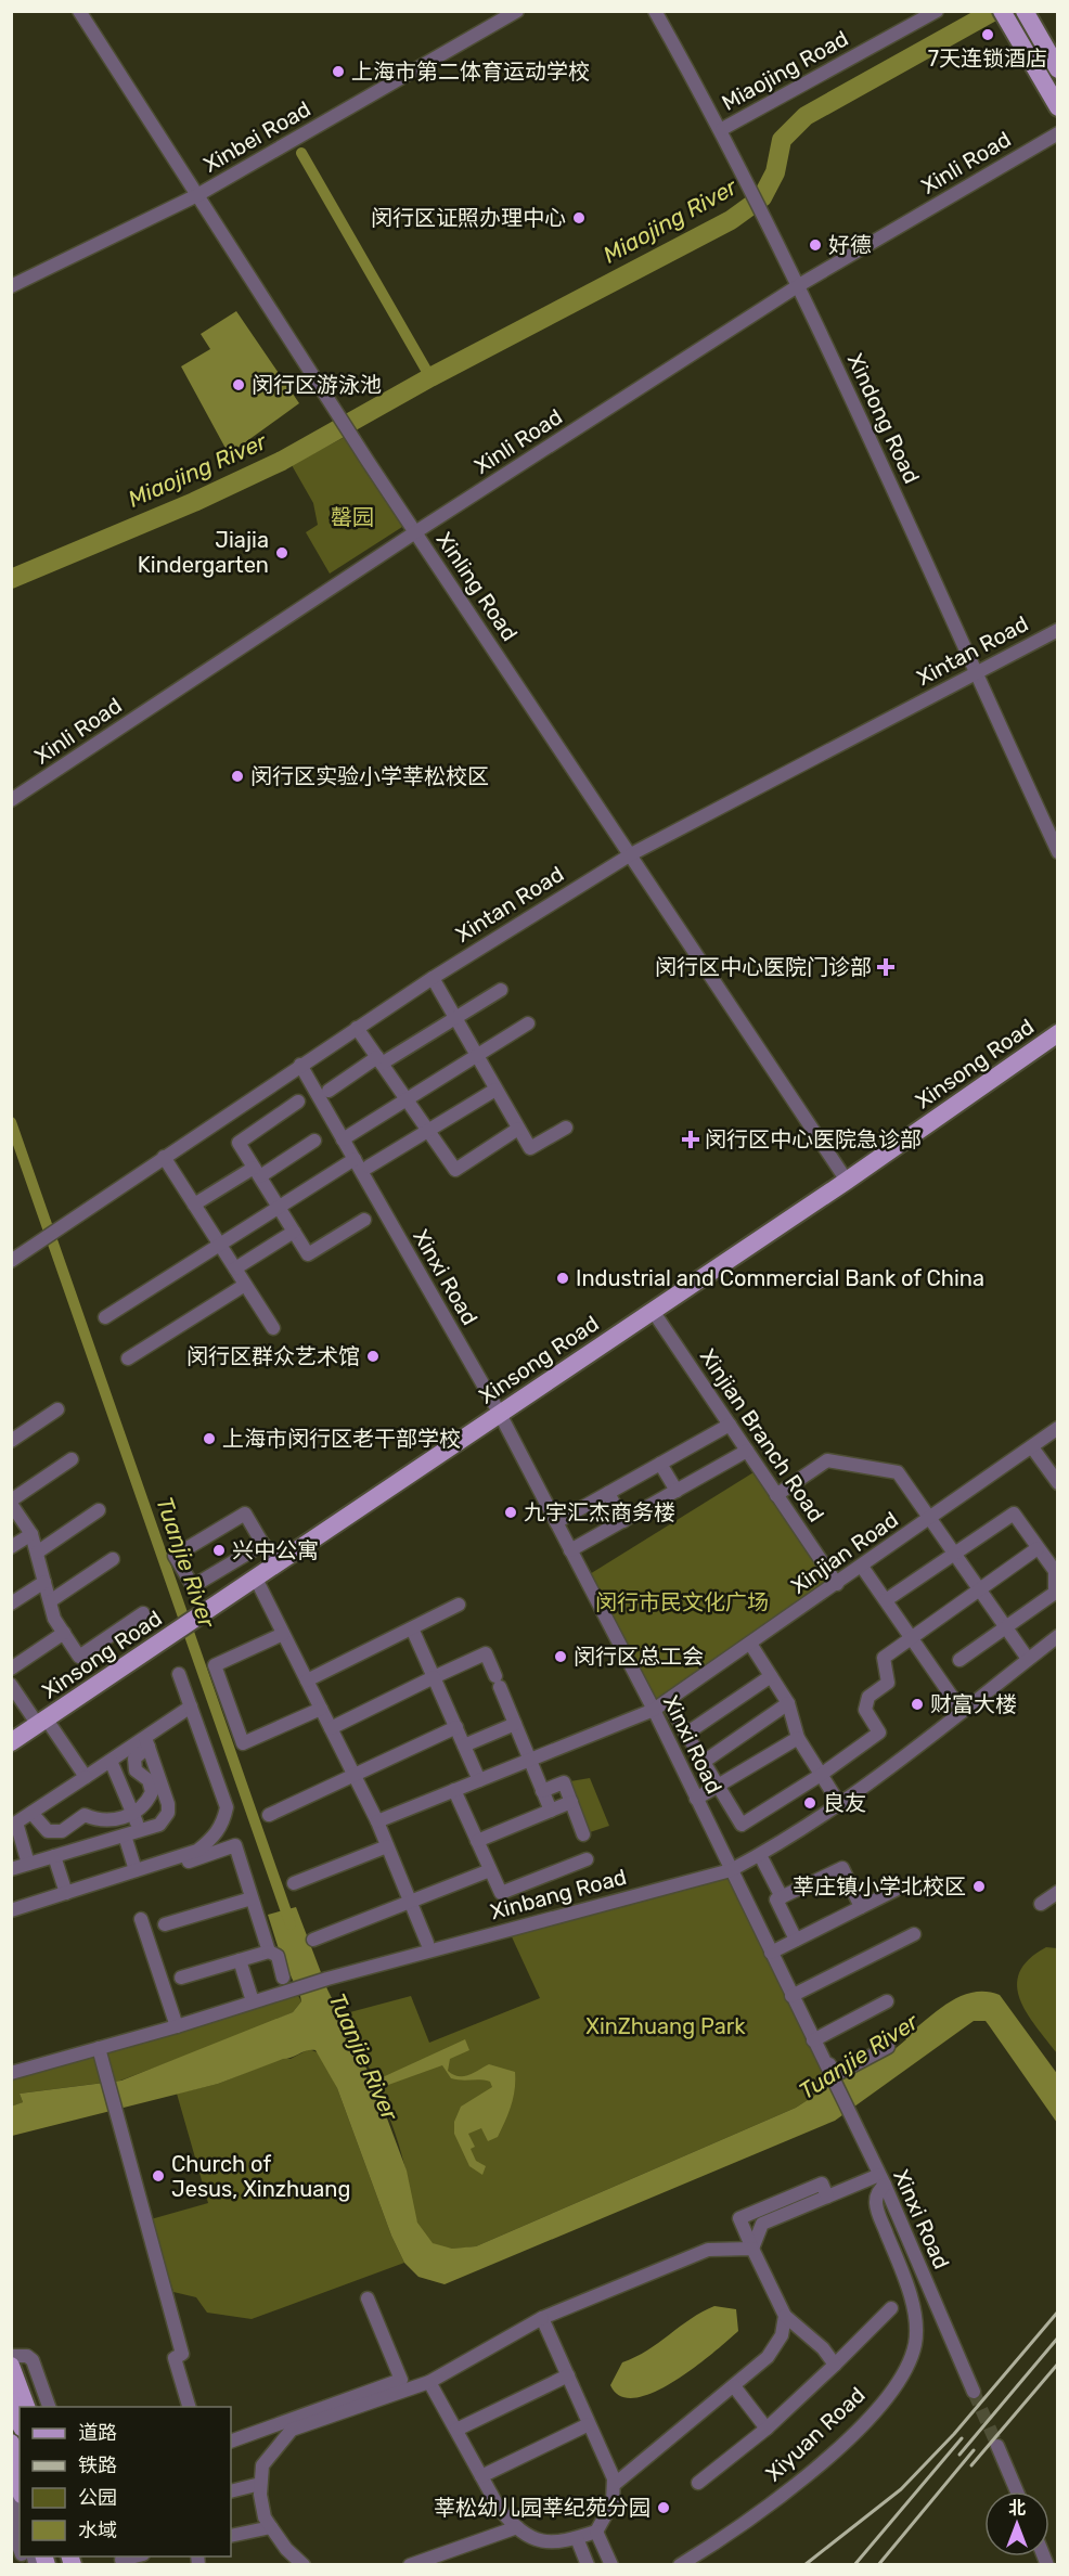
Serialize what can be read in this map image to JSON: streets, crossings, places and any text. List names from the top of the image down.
{
  "streets": {
    "main road": ["Xinsong Road"],
    "street": [
      "Miaojing Road",
      "Xinbei Road",
      "Xinli Road",
      "Xindong Road",
      "Xinling Road",
      "Xintan Road",
      "Xinxi Road",
      "Xinjian Branch Road",
      "Xinjian Road",
      "Xinbang Road",
      "Xiyuan Road"
    ]
  },
  "crossings": [
    ["Miaojing Road", "Xindong Road"],
    ["Xinbei Road", "Xinling Road"],
    ["Xinli Road", "Xindong Road"],
    ["Xinli Road", "Xinling Road"],
    ["Xindong Road", "Xintan Road"],
    ["Xinling Road", "Xintan Road"],
    ["Xinling Road", "Xinsong Road"],
    ["Xintan Road", "Xinxi Road"],
    ["Xinsong Road", "Xinxi Road"],
    ["Xinsong Road", "Xinjian Branch Road"],
    ["Xinxi Road", "Xinjian Road"],
    ["Xinxi Road", "Xinbang Road"],
    ["Xinxi Road", "Xiyuan Road"],
    ["Xinjian Branch Road", "Xinjian Road"]
  ],
  "water": ["Miaojing River", "Tuanjie River"],
  "parks": ["罄园", "闵行市民文化广场", "XinZhuang Park"],
  "places": {
    "other": [
      "7天连锁酒店",
      "上海市第二体育运动学校",
      "闵行区证照办理中心",
      "好德",
      "闵行区游泳池",
      "Jiajia Kindergarten",
      "闵行区实验小学莘松校区",
      "Industrial and Commercial Bank of China",
      "闵行区群众艺术馆",
      "上海市闵行区老干部学校",
      "九宇汇杰商务楼",
      "兴中公寓",
      "闵行区总工会",
      "财富大楼",
      "良友",
      "莘庄镇小学北校区",
      "Church of Jesus, Xinzhuang",
      "莘松幼儿园莘纪苑分园"
    ],
    "health": ["闵行区中心医院门诊部", "闵行区中心医院急诊部"]
  },
  "legend": [
    "道路",
    "铁路",
    "公园",
    "水域"
  ],
  "north": "top"
}
